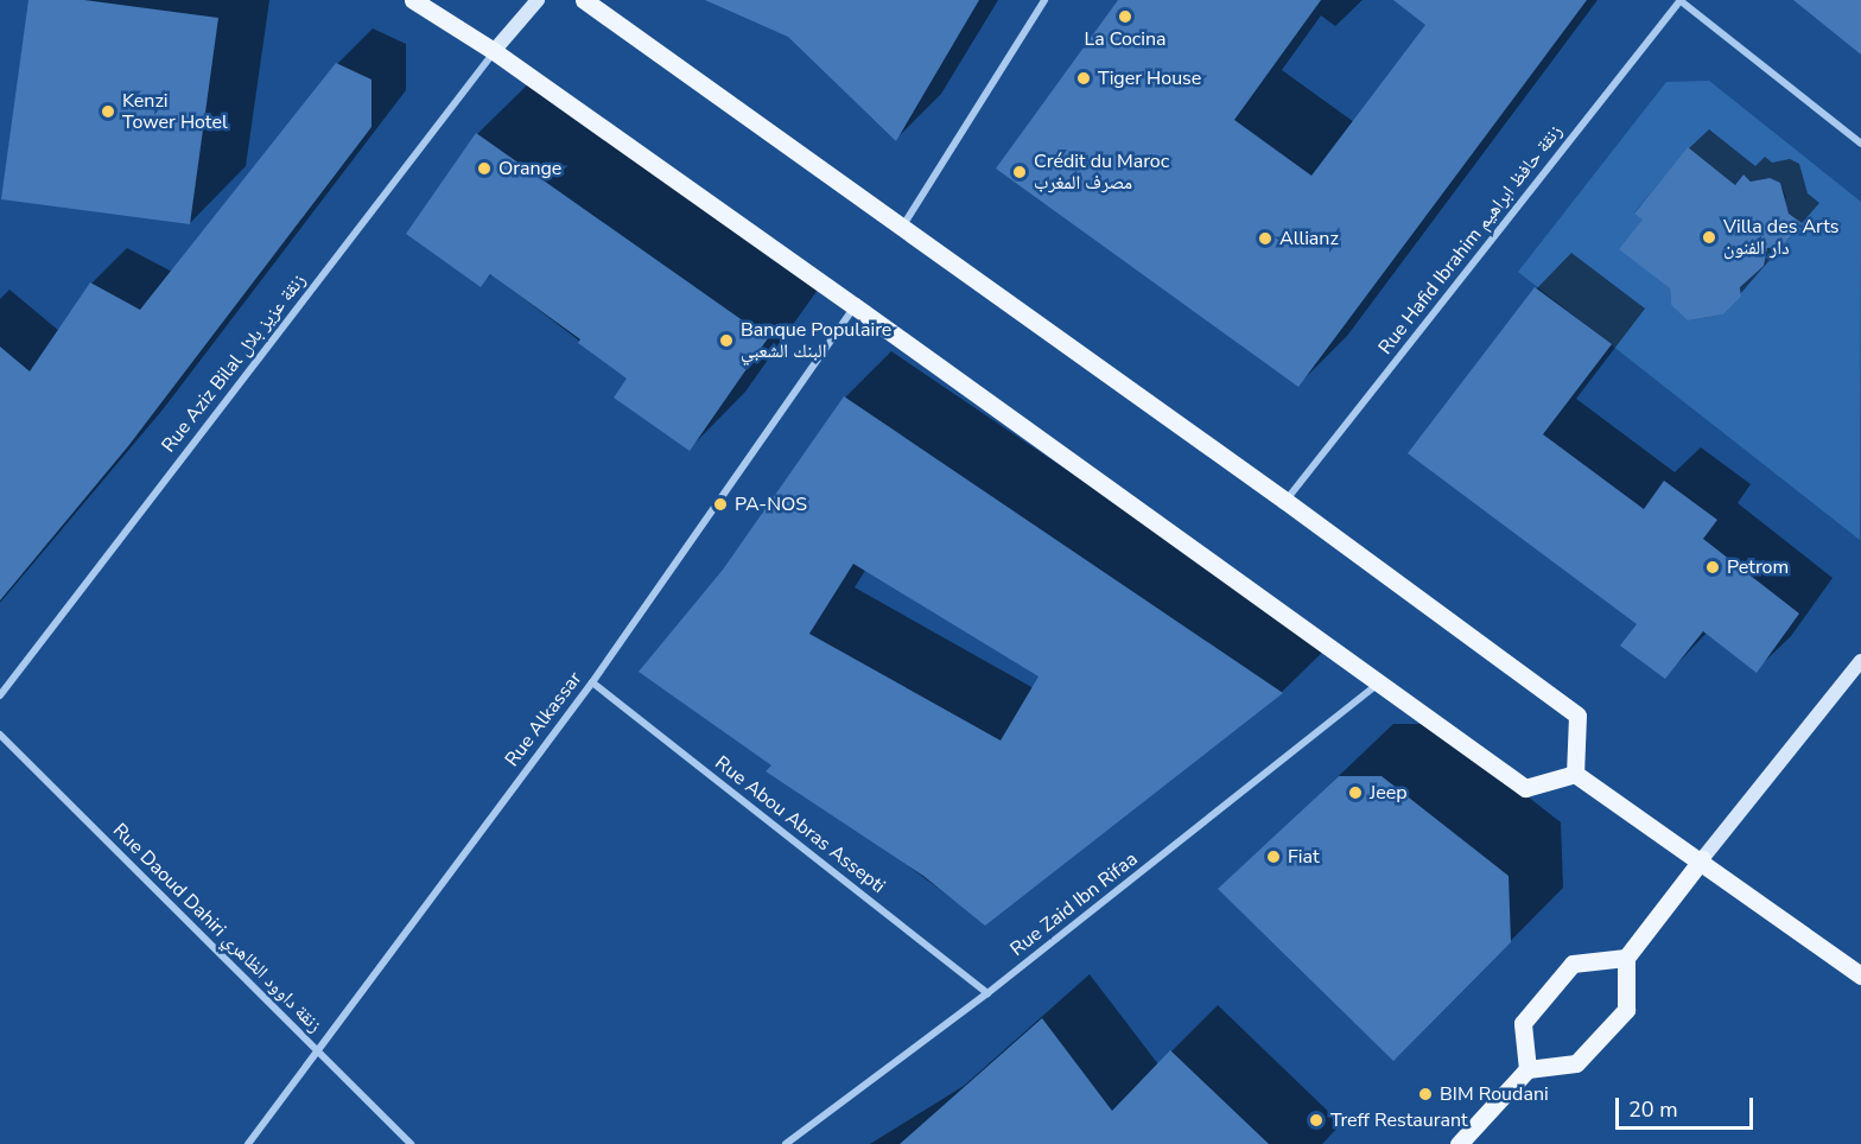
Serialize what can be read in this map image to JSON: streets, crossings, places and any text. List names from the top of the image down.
{
  "streets": {
    "street": [
      "Rue Hafid Ibrahim زنقة حافظ ابراهيم",
      "Rue Aziz Bilal زنقة عزيز بلال",
      "Rue Alkassar",
      "Rue Abou Abras Assepti",
      "Rue Zaid Ibn Rifaa",
      "Rue Daoud Dahiri زنقة داوود الظاهري"
    ]
  },
  "crossings": [
    ["Rue Alkassar", "Rue Abou Abras Assepti"],
    ["Rue Alkassar", "Rue Daoud Dahiri زنقة داوود الظاهري"],
    ["Rue Abou Abras Assepti", "Rue Zaid Ibn Rifaa"]
  ],
  "places": [
    "La Cocina",
    "Tiger House",
    "Kenzi Tower Hotel",
    "Orange",
    "Crédit du Maroc مصرف المغرب",
    "Villa des Arts دار الفنون",
    "Allianz",
    "Banque Populaire البنك الشعبي",
    "PA-NOS",
    "Petrom",
    "Jeep",
    "Fiat",
    "BIM Roudani",
    "Treff Restaurant"
  ],
  "scale_bar": "20 m"
}
